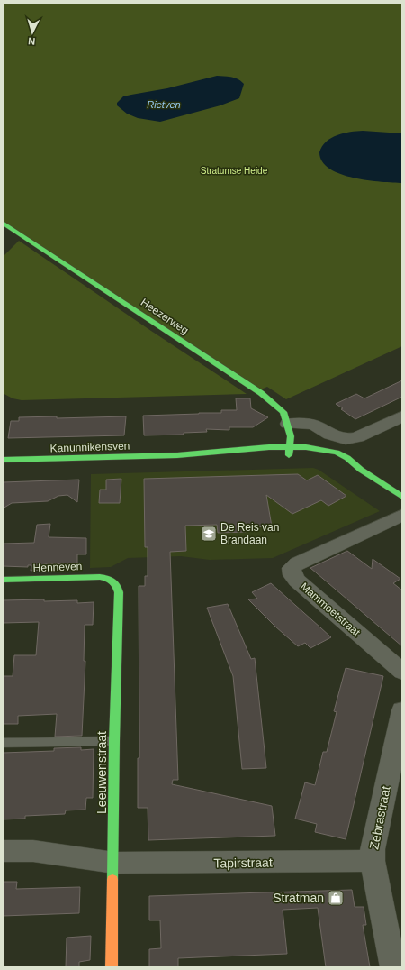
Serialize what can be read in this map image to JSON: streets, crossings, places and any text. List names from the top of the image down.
{
  "streets": {
    "street": [
      "Heezerweg",
      "Kanunnikensven",
      "Henneven",
      "Mammoetstraat",
      "Leeuwenstraat",
      "Zebrastraat",
      "Tapirstraat"
    ]
  },
  "crossings": [
    ["Heezerweg", "Kanunnikensven"],
    ["Henneven", "Leeuwenstraat"],
    ["Leeuwenstraat", "Tapirstraat"],
    ["Zebrastraat", "Tapirstraat"]
  ],
  "water": ["Rietven"],
  "parks": ["Stratumse Heide"],
  "places": {
    "school or university": ["De Reis van Brandaan"],
    "shop": ["Stratman"]
  },
  "north": "bottom"
}
